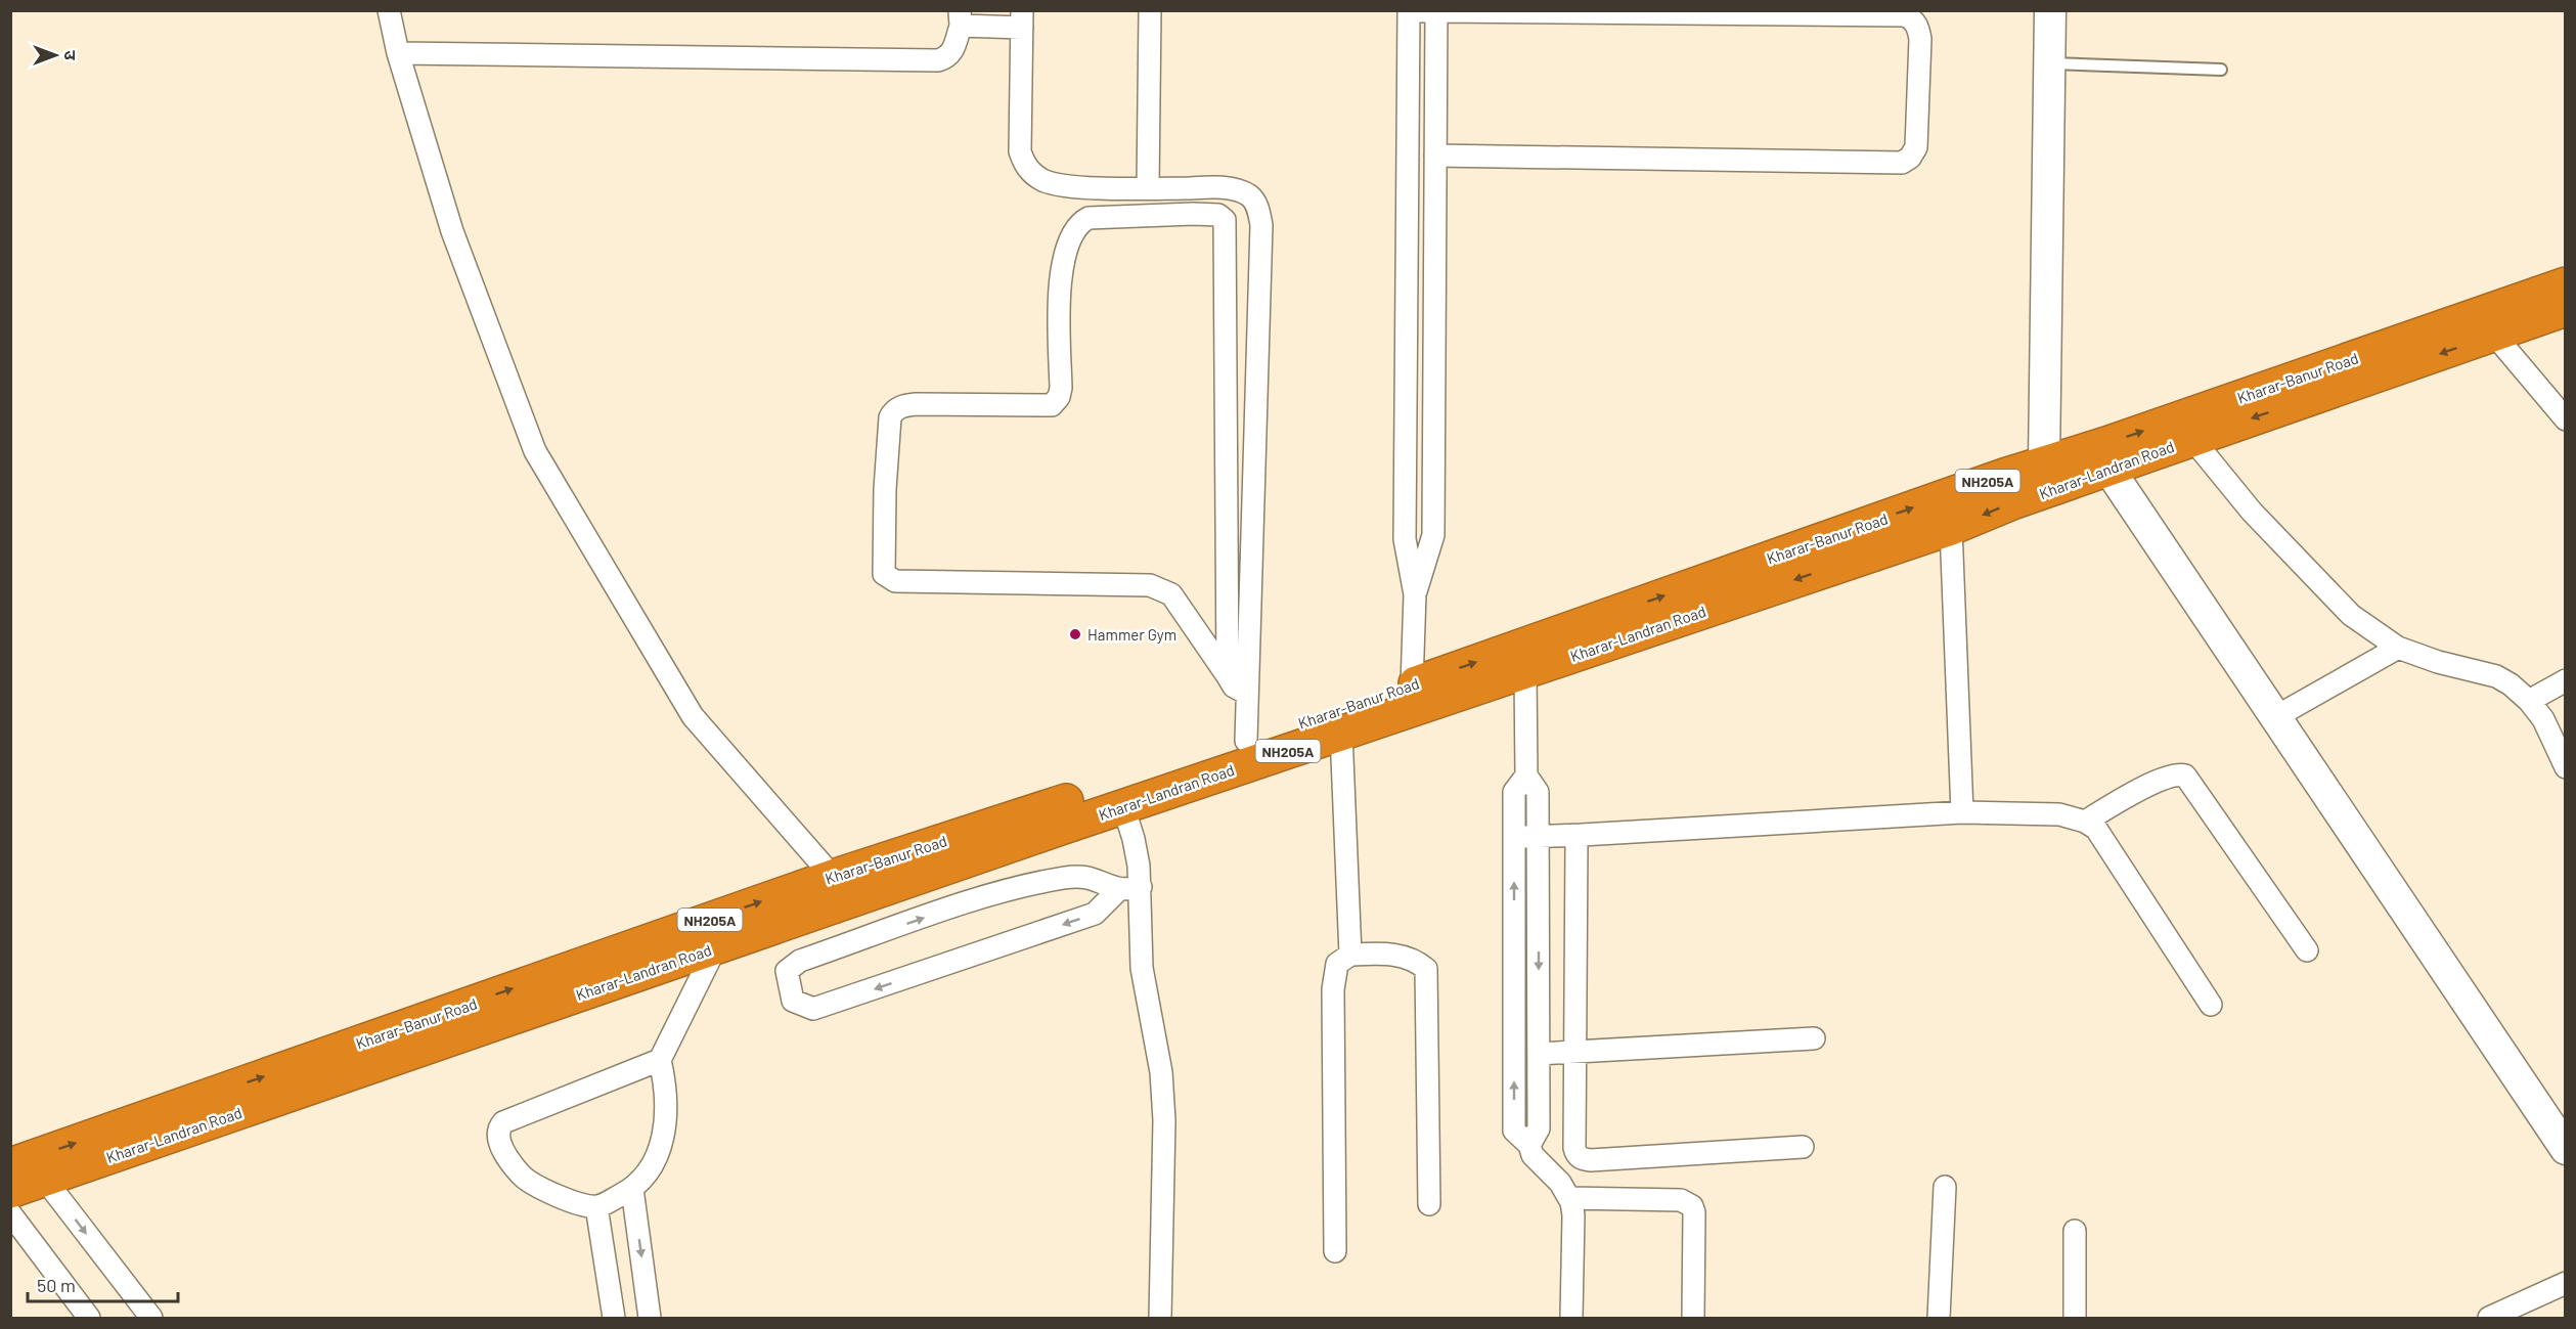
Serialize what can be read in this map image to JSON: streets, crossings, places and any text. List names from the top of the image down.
{
  "streets": {
    "highway": ["Kharar-Banur Road", "Kharar-Landran Road", "NH205A"]
  },
  "crossings": [
    ["Kharar-Banur Road", "Kharar-Landran Road"]
  ],
  "one_way": ["Kharar-Banur Road"],
  "places": ["Hammer Gym"],
  "scale_bar": "50 m",
  "north": "right"
}
